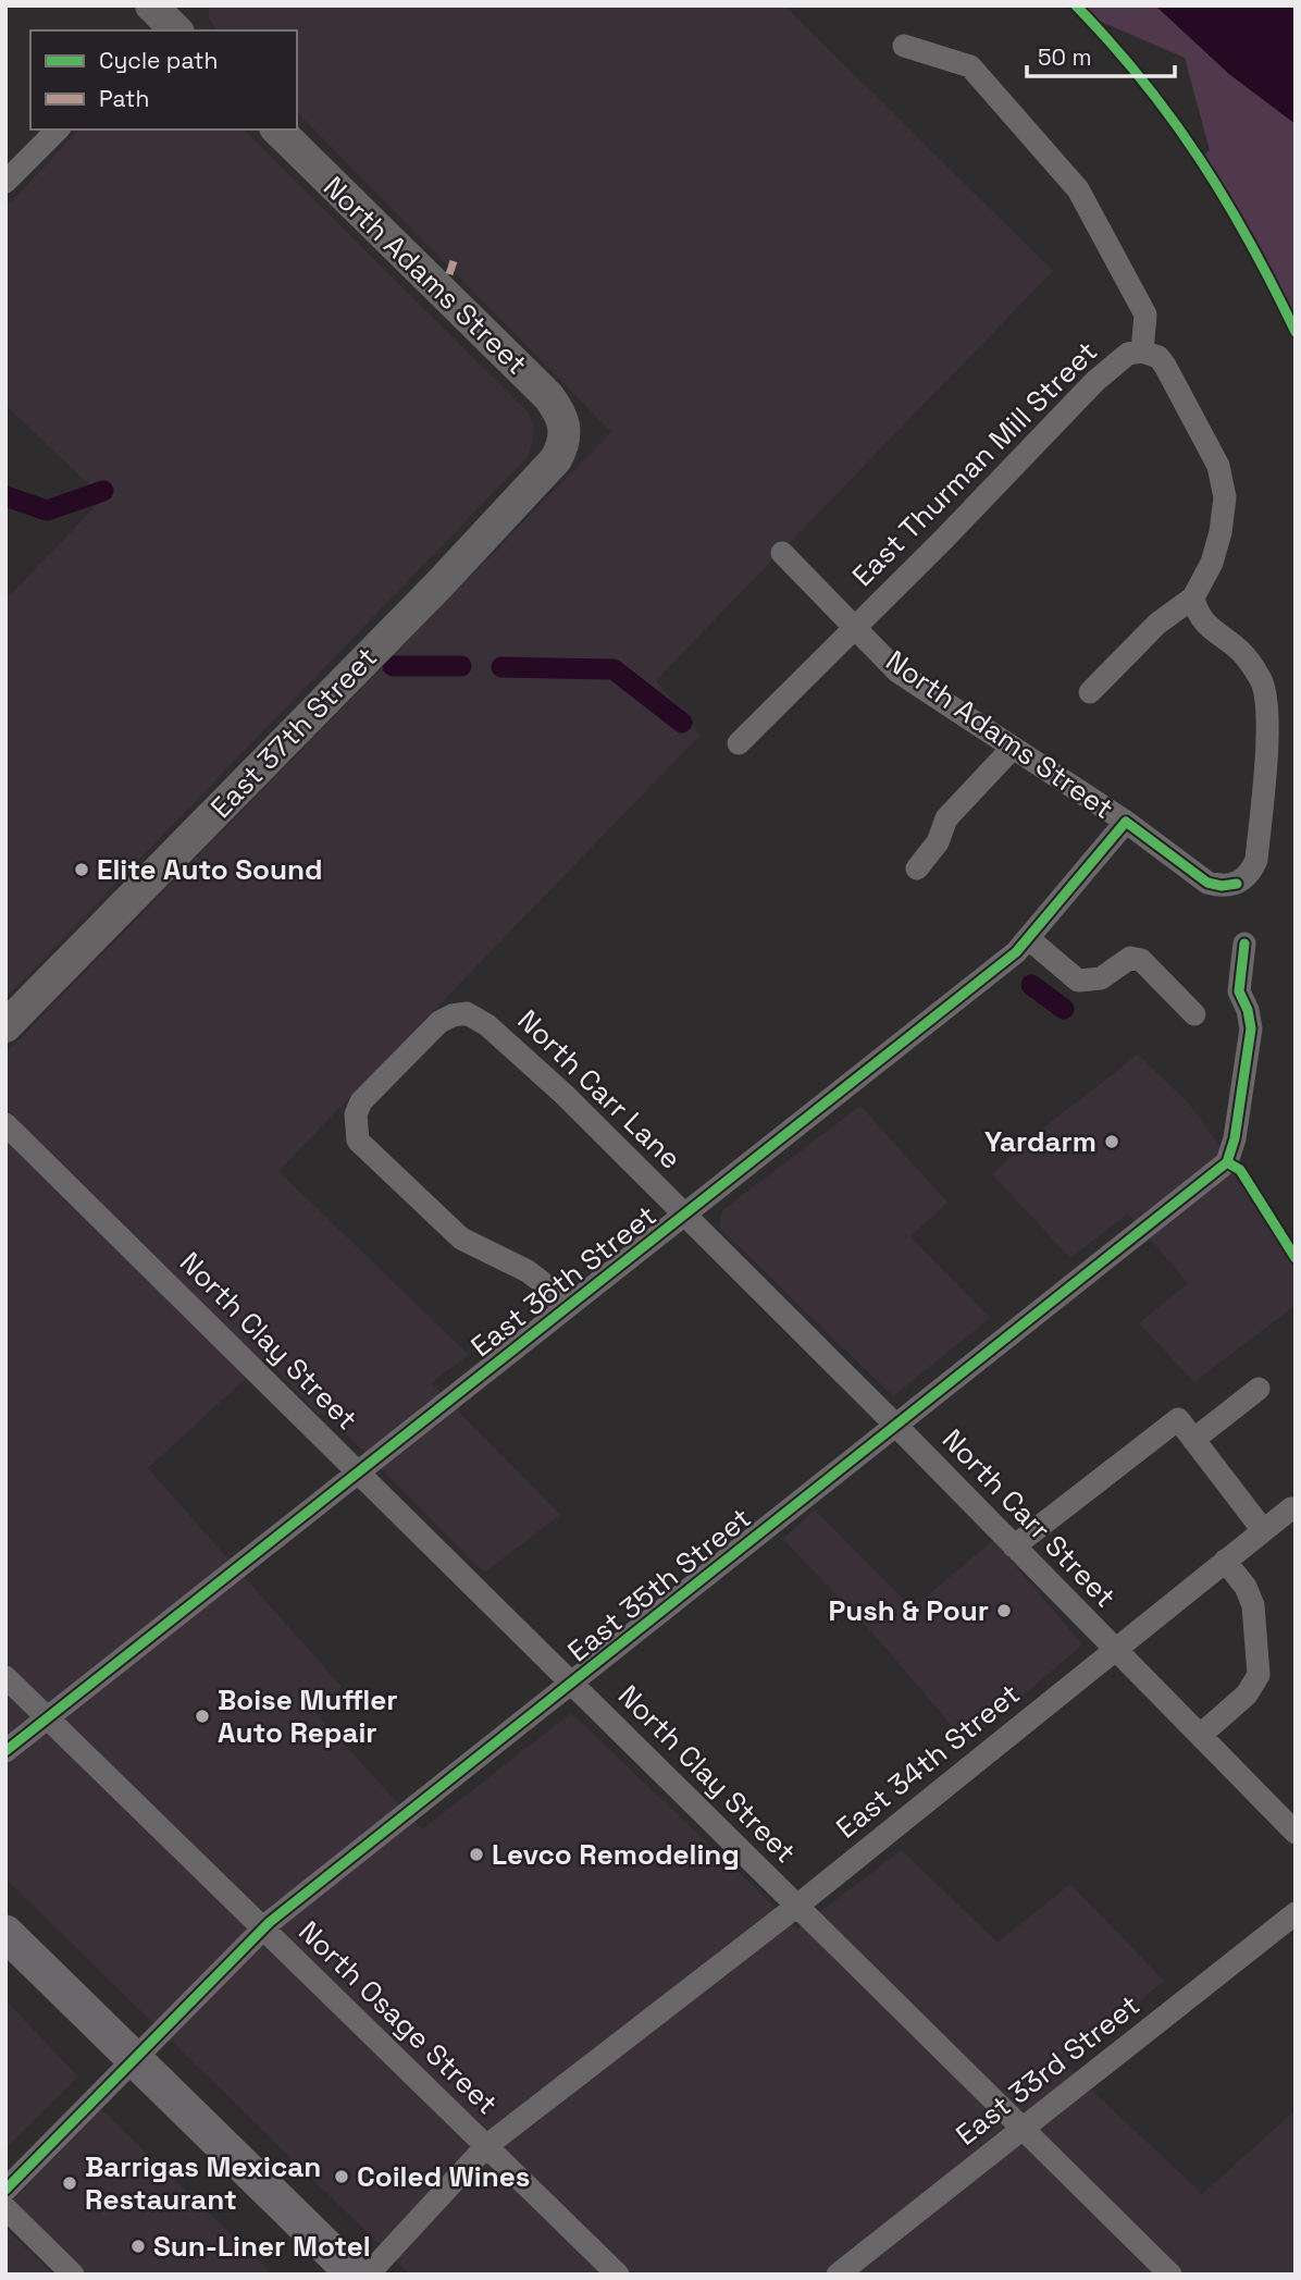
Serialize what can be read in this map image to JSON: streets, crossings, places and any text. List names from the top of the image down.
{
  "streets": {
    "street": [
      "North Adams Street",
      "East Thurman Mill Street",
      "East 37th Street",
      "North Carr Lane",
      "East 36th Street",
      "North Clay Street",
      "North Carr Street",
      "East 35th Street",
      "East 34th Street",
      "North Osage Street",
      "East 33rd Street"
    ]
  },
  "crossings": [
    ["North Adams Street", "East Thurman Mill Street"],
    ["North Adams Street", "East 37th Street"],
    ["North Adams Street", "East 36th Street"],
    ["North Carr Lane", "East 36th Street"],
    ["North Carr Lane", "North Carr Street"],
    ["East 36th Street", "North Clay Street"],
    ["East 36th Street", "North Carr Street"],
    ["East 36th Street", "North Osage Street"],
    ["North Clay Street", "East 35th Street"],
    ["North Clay Street", "East 34th Street"],
    ["North Clay Street", "East 33rd Street"],
    ["North Carr Street", "East 35th Street"],
    ["North Carr Street", "East 34th Street"],
    ["East 35th Street", "North Osage Street"],
    ["East 34th Street", "North Osage Street"]
  ],
  "places": [
    "Elite Auto Sound",
    "Yardarm",
    "Push & Pour",
    "Boise Muffler Auto Repair",
    "Levco Remodeling",
    "Coiled Wines",
    "Barrigas Mexican Restaurant",
    "Sun-Liner Motel"
  ],
  "legend": ["Cycle path", "Path"],
  "scale_bar": "50 m"
}
